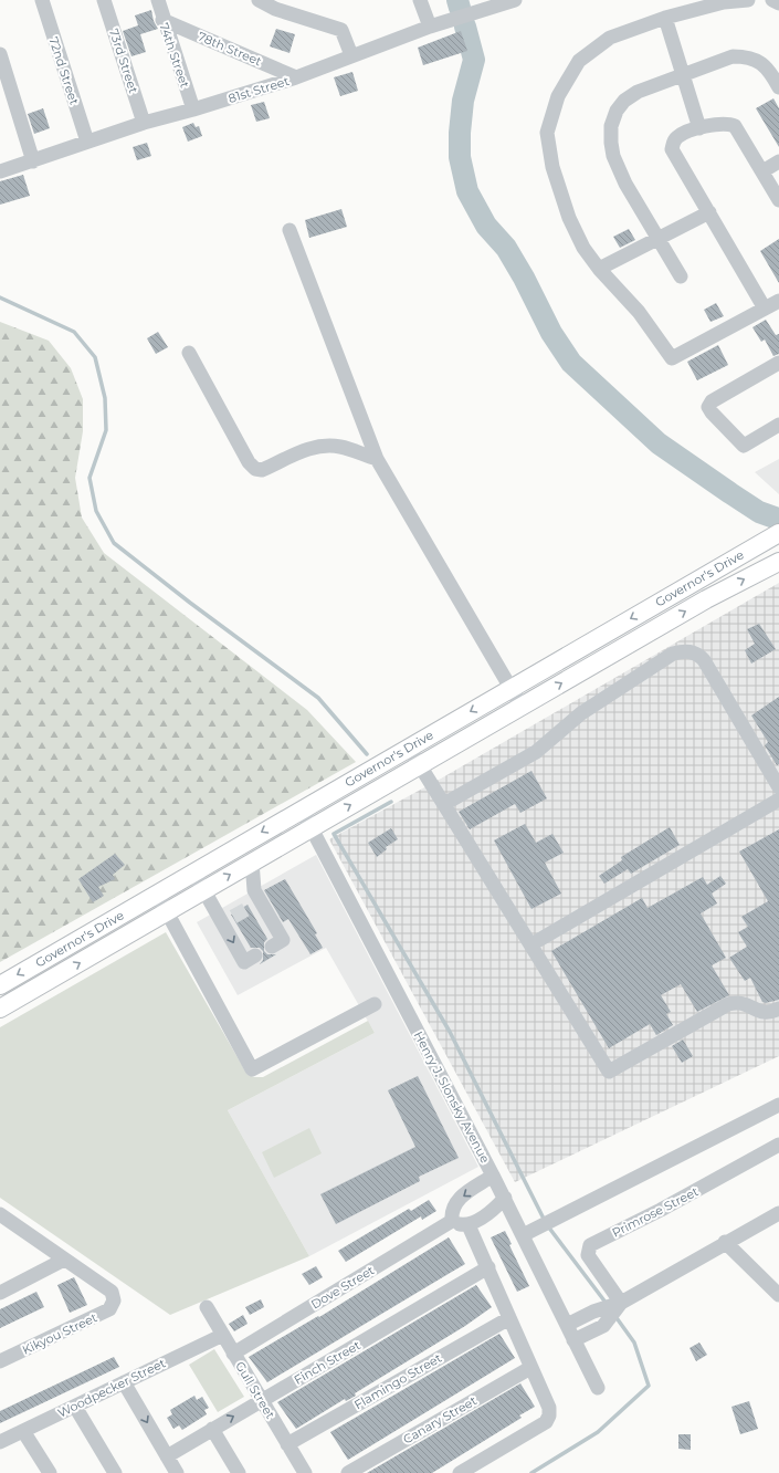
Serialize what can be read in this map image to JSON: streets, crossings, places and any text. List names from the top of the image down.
{
  "streets": {
    "main road": ["Governor's Drive"],
    "street": [
      "78th Street",
      "74th Street",
      "73rd Street",
      "72nd Street",
      "81st Street",
      "Henry J. Slonsky Avenue",
      "Primrose Street",
      "Dove Street",
      "Kikyou Street",
      "Finch Street",
      "Flamingo Street",
      "Woodpecker Street",
      "Gull Street",
      "Canary Street"
    ]
  },
  "crossings": [
    ["78th Street", "74th Street"],
    ["78th Street", "81st Street"],
    ["74th Street", "81st Street"],
    ["73rd Street", "81st Street"],
    ["72nd Street", "81st Street"],
    ["Governor's Drive", "Henry J. Slonsky Avenue"],
    ["Dove Street", "Gull Street"],
    ["Finch Street", "Gull Street"],
    ["Flamingo Street", "Gull Street"],
    ["Woodpecker Street", "Gull Street"]
  ]
}
